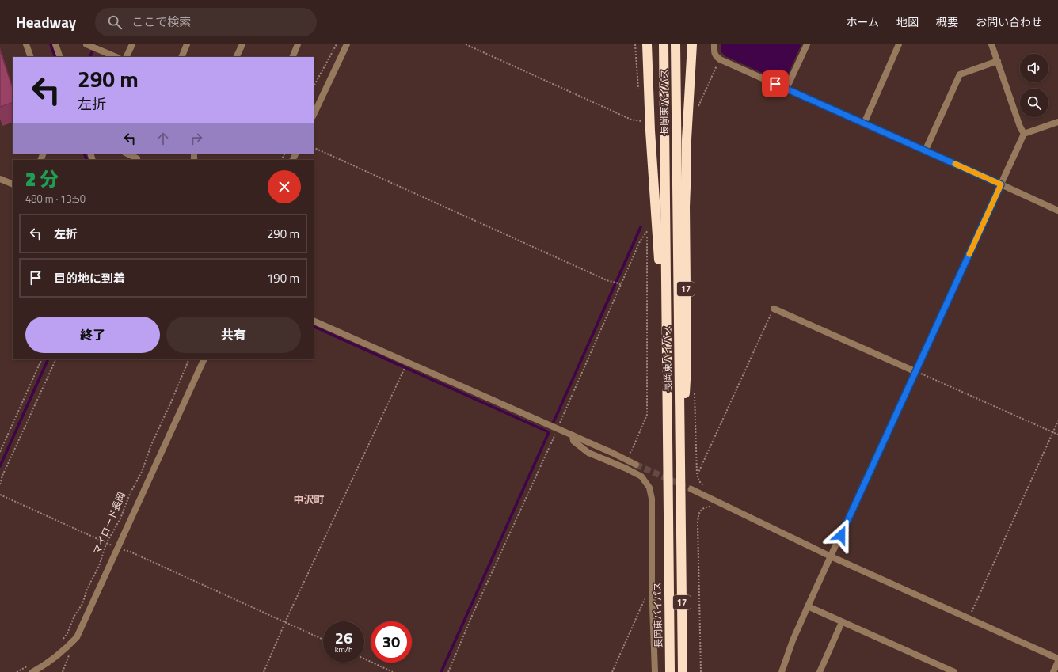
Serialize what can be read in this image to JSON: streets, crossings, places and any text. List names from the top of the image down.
{
  "streets": {
    "highway": ["長岡東バイパス", "17"],
    "path": ["マイロード長岡"]
  },
  "crossings": [
    ["長岡東バイパス", "17"]
  ],
  "districts": ["中沢町"],
  "page": {
    "header": "Headway",
    "search": "ここで検索",
    "nav": [
      "ホーム",
      "地図",
      "概要",
      "お問い合わせ"
    ],
    "turn": ["290 m", "左折"],
    "heading": ["2 分", "480 m · 13:50"],
    "list": [
      {
        "name": "左折",
        "value": "290 m"
      },
      {
        "name": "目的地に到着",
        "value": "190 m"
      }
    ],
    "buttons": ["終了", "共有"],
    "speed": "26 km/h",
    "limit": "30"
  }
}
